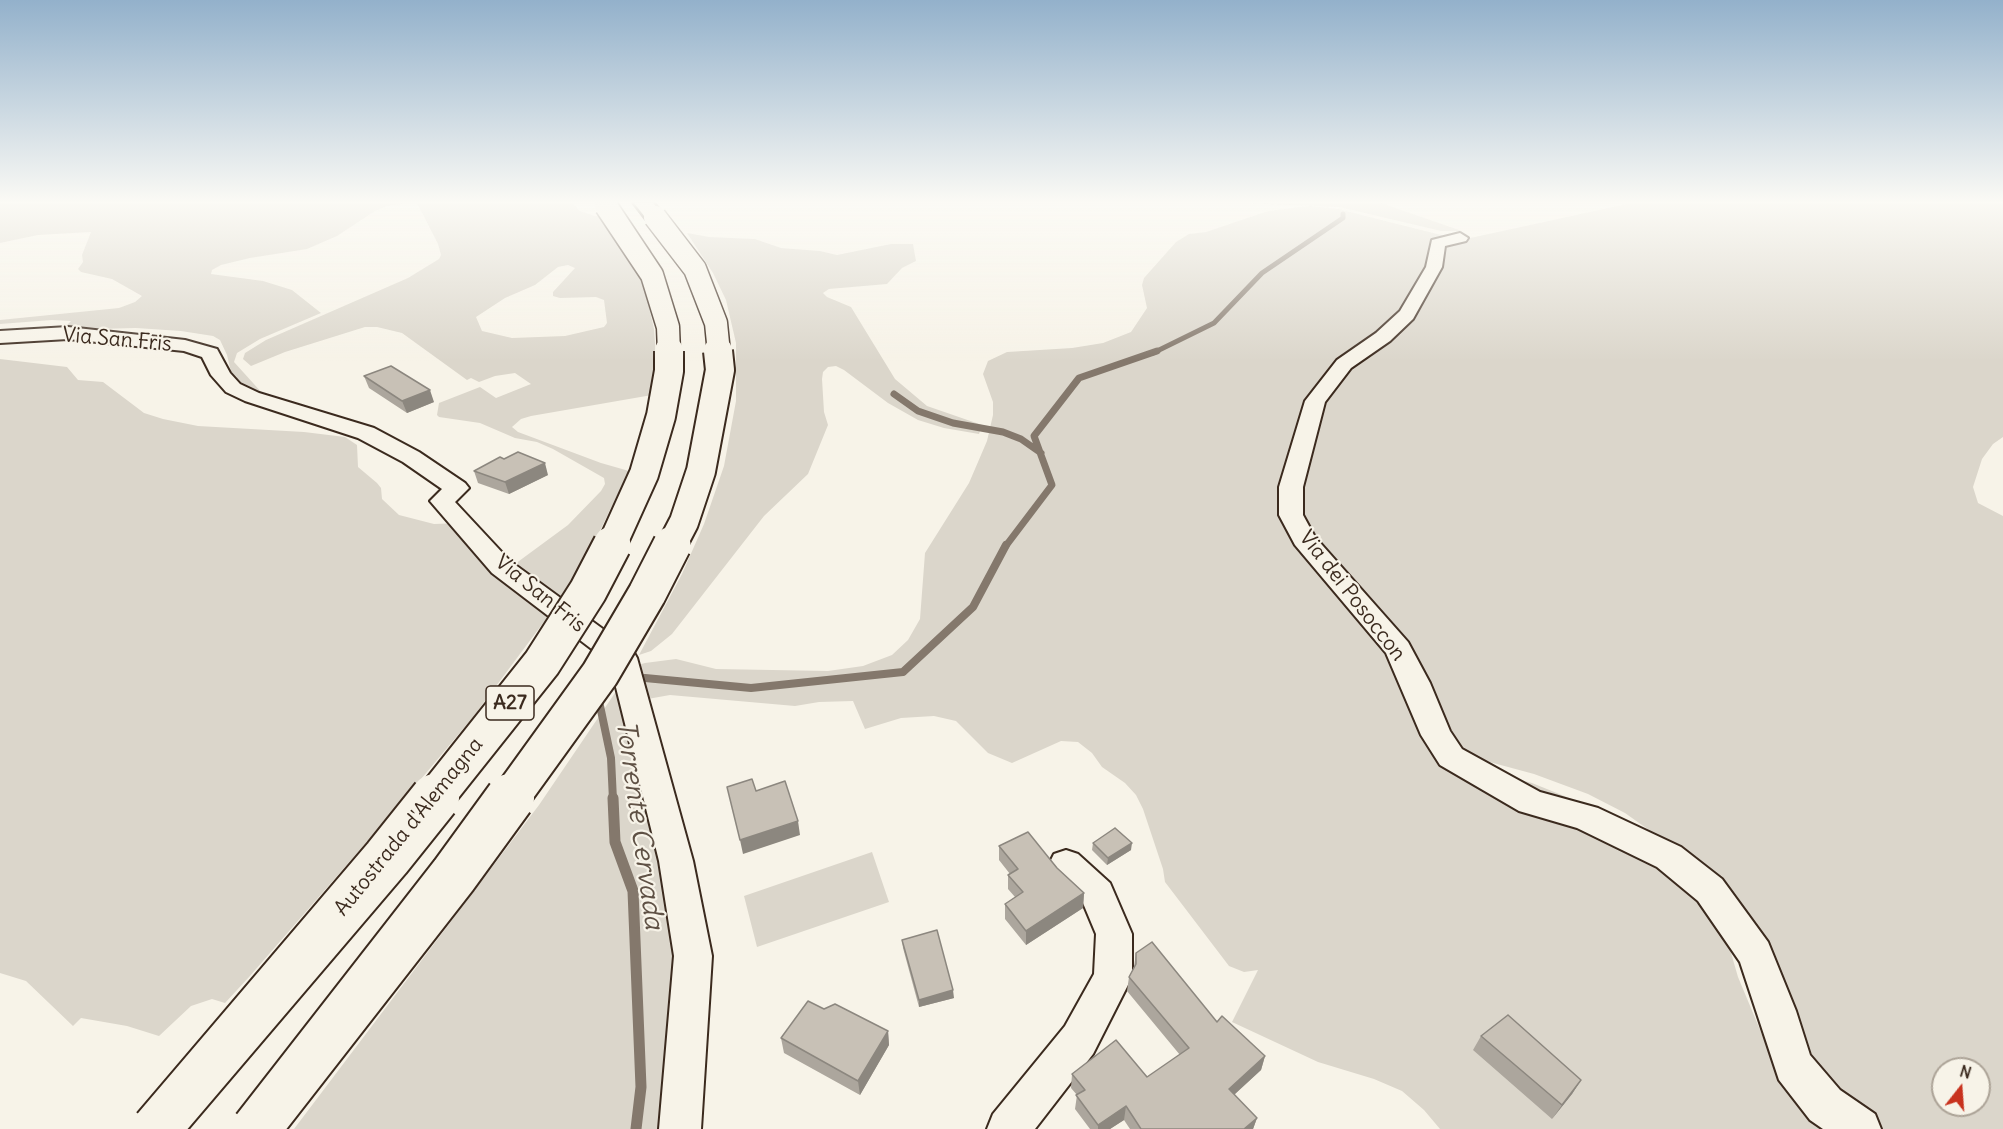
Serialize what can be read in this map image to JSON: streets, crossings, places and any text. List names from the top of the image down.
{
  "streets": {
    "highway": ["A27", "Autostrada d'Alemagna"],
    "street": ["Via San Fris", "Via dei Posoccon"]
  },
  "water": ["Torrente Cervada"],
  "north": "top"
}
